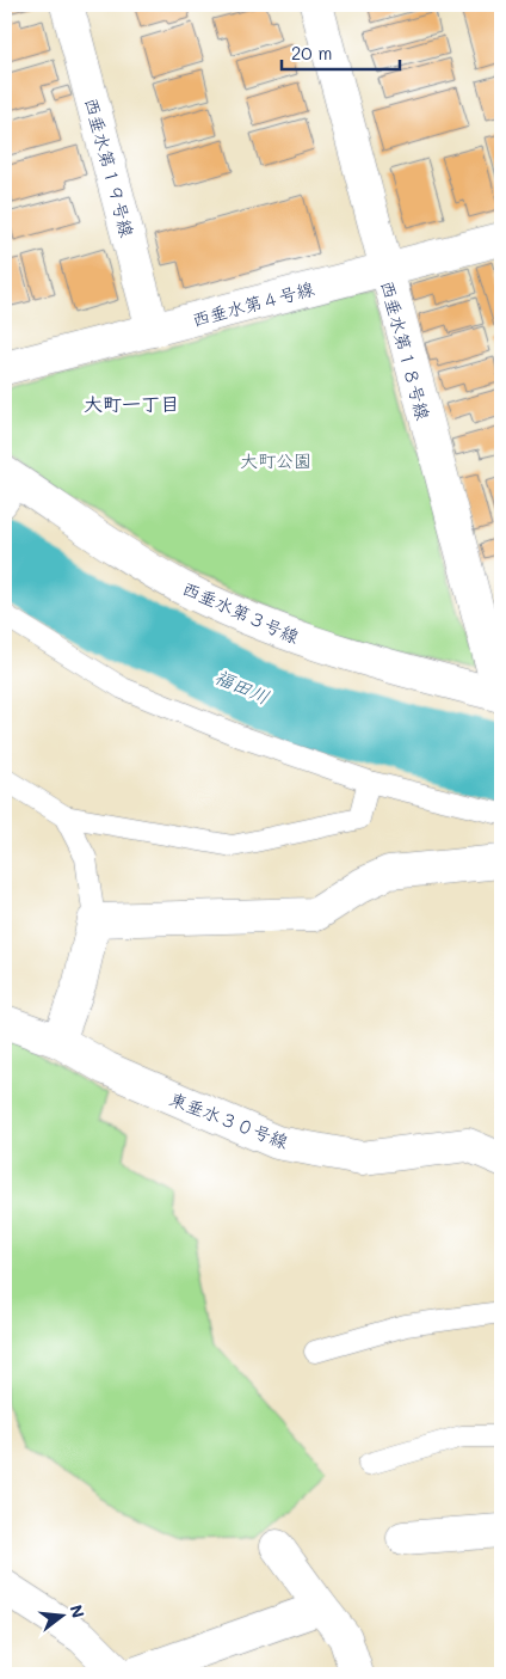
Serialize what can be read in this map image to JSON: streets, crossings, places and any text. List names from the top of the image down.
{
  "streets": {
    "street": [
      "西垂水第１９号線",
      "西垂水第４号線",
      "西垂水第１８号線",
      "西垂水第３号線",
      "東垂水３０号線"
    ]
  },
  "crossings": [
    ["西垂水第１９号線", "西垂水第４号線"],
    ["西垂水第４号線", "西垂水第１８号線"],
    ["西垂水第１８号線", "西垂水第３号線"]
  ],
  "districts": ["大町一丁目"],
  "water": ["福田川"],
  "parks": ["大町公園"],
  "scale_bar": "20 m",
  "north": "right"
}
